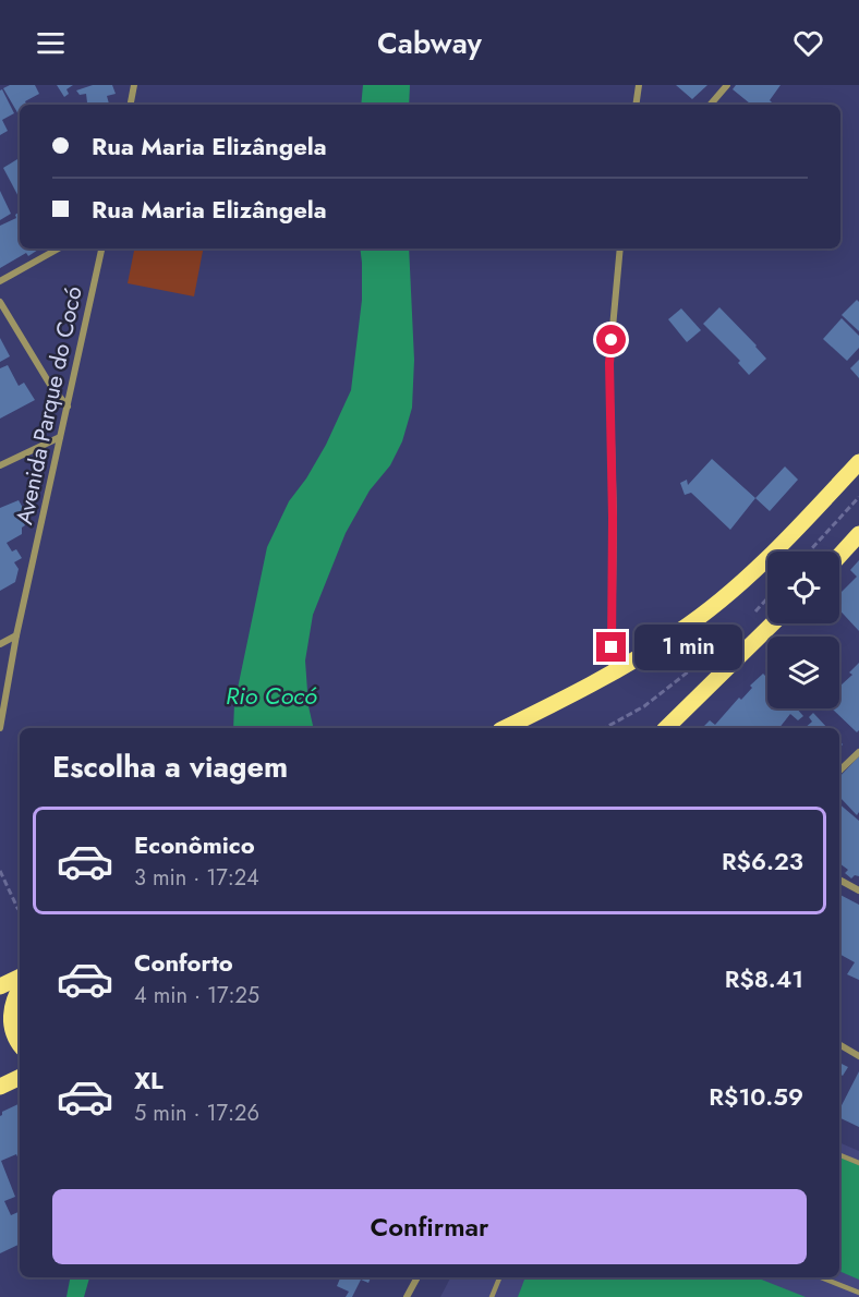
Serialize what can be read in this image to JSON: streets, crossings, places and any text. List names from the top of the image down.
{
  "streets": {
    "street": ["Avenida Parque do Cocó"]
  },
  "water": ["Rio Cocó"],
  "page": {
    "header": "Cabway",
    "banner": ["Rua Maria Elizângela", "Rua Maria Elizângela"],
    "bubble": "1 min",
    "heading": "Escolha a viagem",
    "list": [
      {
        "name": "Econômico",
        "note": "3 min · 17:24",
        "value": "R$6.23"
      },
      {
        "name": "Conforto",
        "note": "4 min · 17:25",
        "value": "R$8.41"
      },
      {
        "name": "XL",
        "note": "5 min · 17:26",
        "value": "R$10.59"
      }
    ],
    "buttons": "Confirmar"
  }
}
